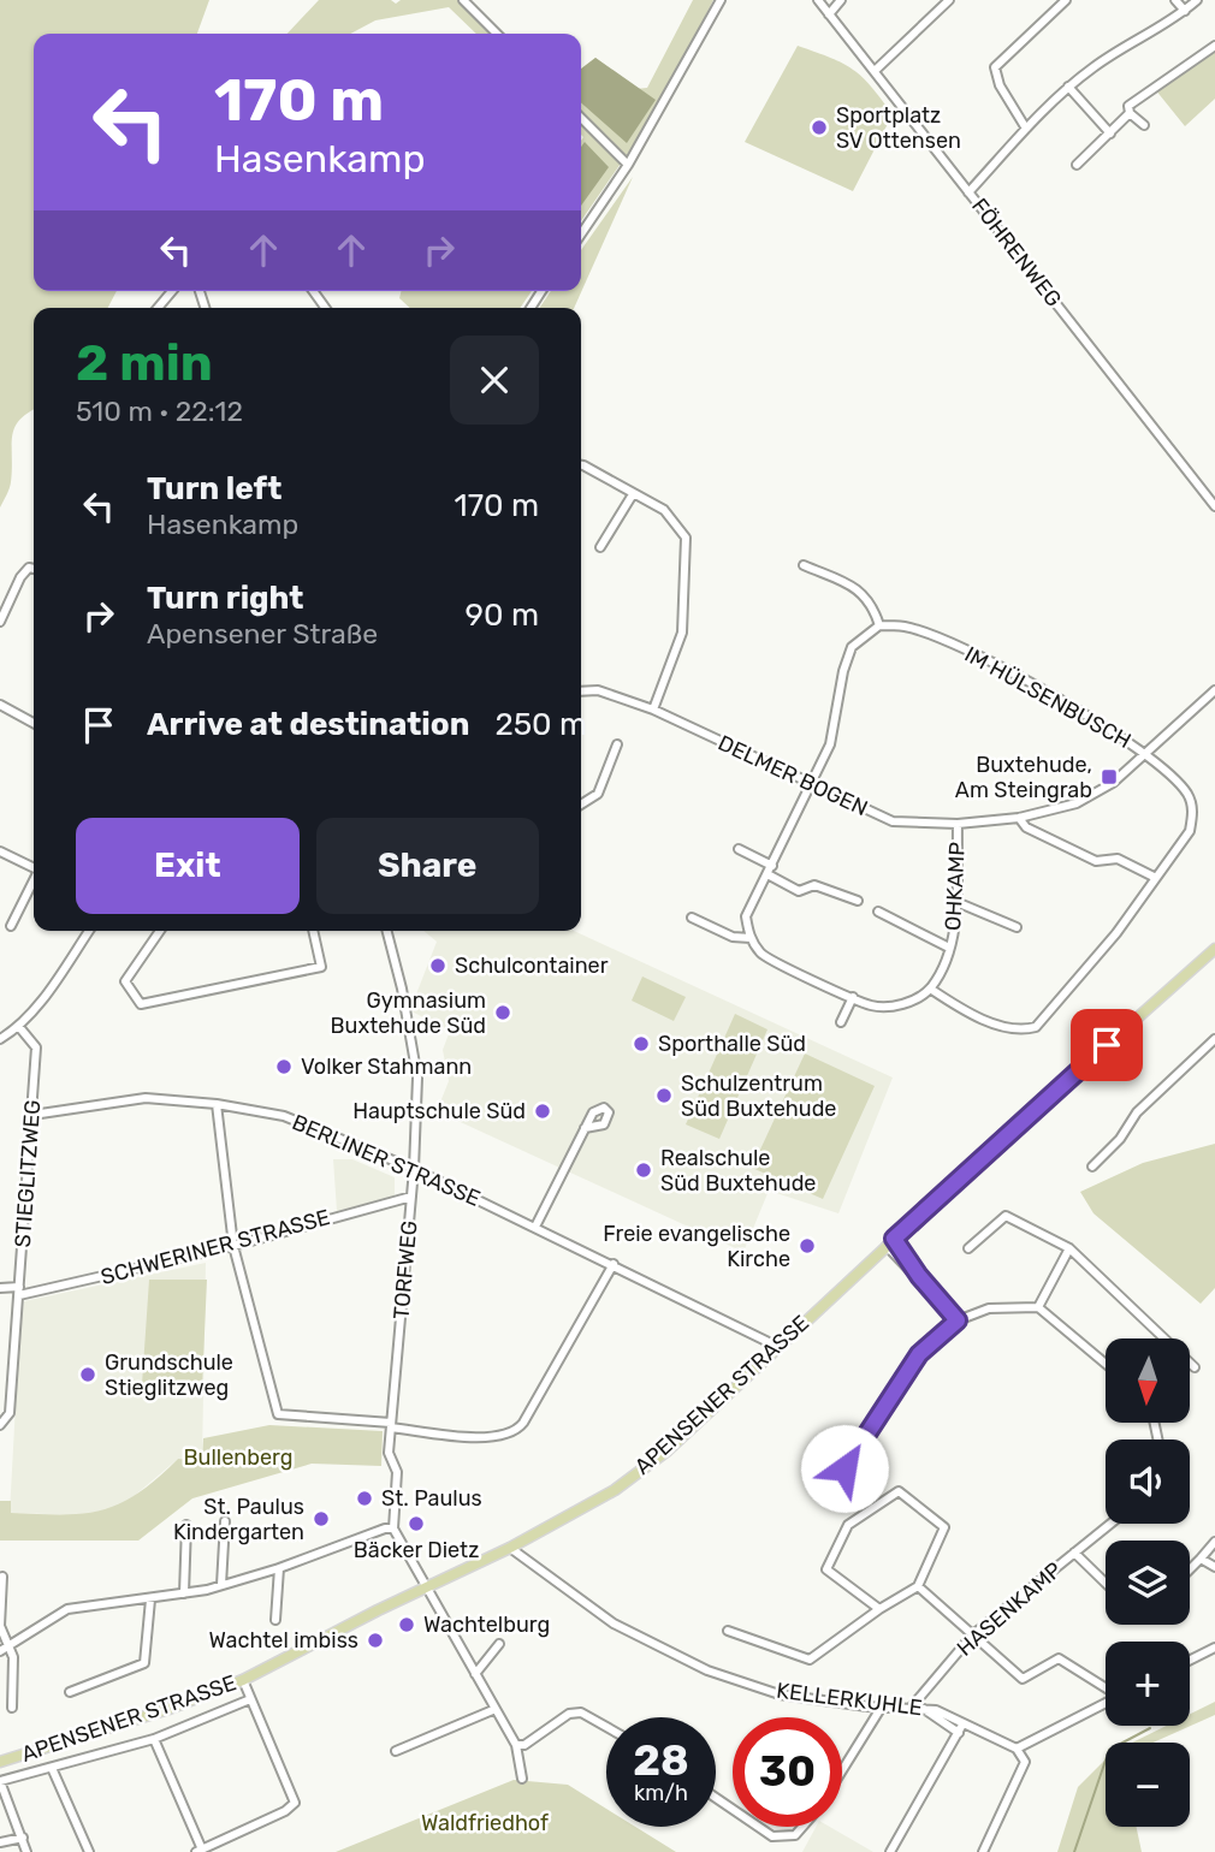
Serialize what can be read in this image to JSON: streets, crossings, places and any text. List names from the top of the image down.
{
  "streets": {
    "main road": ["APENSENER STRASSE"],
    "street": [
      "FÖHRENWEG",
      "IM HÜLSENBUSCH",
      "DELMER BOGEN",
      "OHKAMP",
      "BERLINER STRASSE",
      "STIEGLITZWEG",
      "SCHWERINER STRASSE",
      "TORFWEG",
      "HASENKAMP",
      "KELLERKUHLE"
    ]
  },
  "crossings": [
    ["IM HÜLSENBUSCH", "DELMER BOGEN"],
    ["IM HÜLSENBUSCH", "OHKAMP"],
    ["DELMER BOGEN", "OHKAMP"],
    ["BERLINER STRASSE", "STIEGLITZWEG"],
    ["BERLINER STRASSE", "TORFWEG"],
    ["BERLINER STRASSE", "APENSENER STRASSE"],
    ["STIEGLITZWEG", "SCHWERINER STRASSE"],
    ["SCHWERINER STRASSE", "TORFWEG"],
    ["APENSENER STRASSE", "KELLERKUHLE"],
    ["HASENKAMP", "KELLERKUHLE"]
  ],
  "parks": ["Bullenberg", "Waldfriedhof"],
  "places": {
    "other": [
      "Sportplatz SV Ottensen",
      "Schulcontainer",
      "Gymnasium Buxtehude Süd",
      "Sporthalle Süd",
      "Volker Stahmann",
      "Schulzentrum Süd Buxtehude",
      "Hauptschule Süd",
      "Realschule Süd Buxtehude",
      "Freie evangelische Kirche",
      "Grundschule Stieglitzweg",
      "St. Paulus",
      "St. Paulus Kindergarten",
      "Bäcker Dietz",
      "Wachtelburg",
      "Wachtel imbiss"
    ],
    "transit": ["Buxtehude, Am Steingrab"]
  },
  "north": "bottom",
  "page": {
    "turn": ["170 m", "Hasenkamp"],
    "heading": ["2 min", "510 m · 22:12"],
    "list": [
      {
        "name": "Turn left",
        "note": "Hasenkamp",
        "value": "170 m"
      },
      {
        "name": "Turn right",
        "note": "Apensener Straße",
        "value": "90 m"
      },
      {
        "name": "Arrive at destination",
        "value": "250 m"
      }
    ],
    "buttons": ["Exit", "Share"],
    "map_buttons": ["+", "−"],
    "speed": "28 km/h",
    "limit": "30"
  }
}
